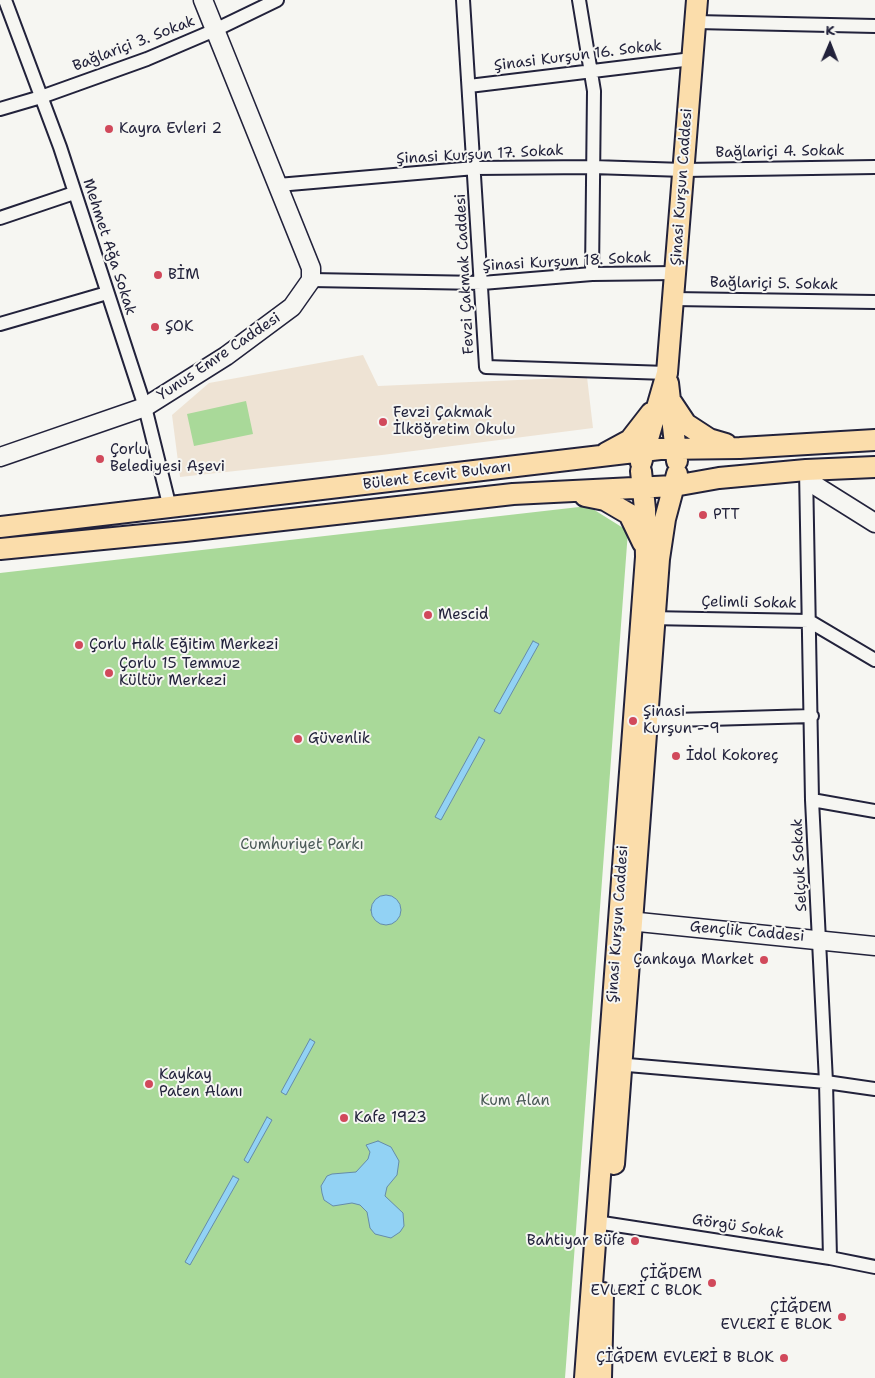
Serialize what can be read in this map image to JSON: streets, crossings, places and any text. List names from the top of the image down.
{
  "streets": {
    "main road": ["Şinasi Kurşun Caddesi", "Bülent Ecevit Bulvarı"],
    "street": [
      "Bağlariçi 3. Sokak",
      "Şinasi Kurşun 16. Sokak",
      "Bağlariçi 4. Sokak",
      "Şinasi Kurşun 17. Sokak",
      "Mehmet Ağa Sokak",
      "Şinasi Kurşun 18. Sokak",
      "Fevzi Çakmak Caddesi",
      "Bağlariçi 5. Sokak",
      "Yunus Emre Caddesi",
      "Çelimli Sokak",
      "Selçuk Sokak",
      "Gençlik Caddesi",
      "Görgü Sokak"
    ]
  },
  "crossings": [
    ["Bağlariçi 3. Sokak", "Mehmet Ağa Sokak"],
    ["Şinasi Kurşun 16. Sokak", "Şinasi Kurşun Caddesi"],
    ["Şinasi Kurşun 16. Sokak", "Fevzi Çakmak Caddesi"],
    ["Bağlariçi 4. Sokak", "Şinasi Kurşun 17. Sokak"],
    ["Bağlariçi 4. Sokak", "Şinasi Kurşun Caddesi"],
    ["Şinasi Kurşun 17. Sokak", "Şinasi Kurşun Caddesi"],
    ["Şinasi Kurşun 17. Sokak", "Fevzi Çakmak Caddesi"],
    ["Şinasi Kurşun Caddesi", "Şinasi Kurşun 18. Sokak"],
    ["Şinasi Kurşun Caddesi", "Fevzi Çakmak Caddesi"],
    ["Şinasi Kurşun Caddesi", "Bağlariçi 5. Sokak"],
    ["Şinasi Kurşun Caddesi", "Bülent Ecevit Bulvarı"],
    ["Şinasi Kurşun Caddesi", "Çelimli Sokak"],
    ["Şinasi Kurşun Caddesi", "Gençlik Caddesi"],
    ["Şinasi Kurşun Caddesi", "Görgü Sokak"],
    ["Mehmet Ağa Sokak", "Yunus Emre Caddesi"],
    ["Mehmet Ağa Sokak", "Bülent Ecevit Bulvarı"],
    ["Şinasi Kurşun 18. Sokak", "Fevzi Çakmak Caddesi"],
    ["Şinasi Kurşun 18. Sokak", "Yunus Emre Caddesi"],
    ["Bülent Ecevit Bulvarı", "Selçuk Sokak"],
    ["Çelimli Sokak", "Selçuk Sokak"],
    ["Selçuk Sokak", "Gençlik Caddesi"],
    ["Selçuk Sokak", "Görgü Sokak"]
  ],
  "parks": ["Cumhuriyet Parkı", "Kum Alan"],
  "places": [
    "Kayra Evleri 2",
    "BİM",
    "ŞOK",
    "Fevzi Çakmak İlköğretim Okulu",
    "Çorlu Belediyesi Aşevi",
    "PTT",
    "Mescid",
    "Çorlu Halk Eğitim Merkezi",
    "Çorlu 15 Temmuz Kültür Merkezi",
    "Şinasi Kurşun - 9",
    "Güvenlik",
    "İdol Kokoreç",
    "Çankaya Market",
    "Kaykay Paten Alanı",
    "Kafe 1923",
    "Bahtiyar Büfe",
    "ÇİĞDEM EVLERİ C BLOK",
    "ÇİĞDEM EVLERİ E BLOK",
    "ÇİĞDEM EVLERİ B BLOK"
  ],
  "north": "top"
}
